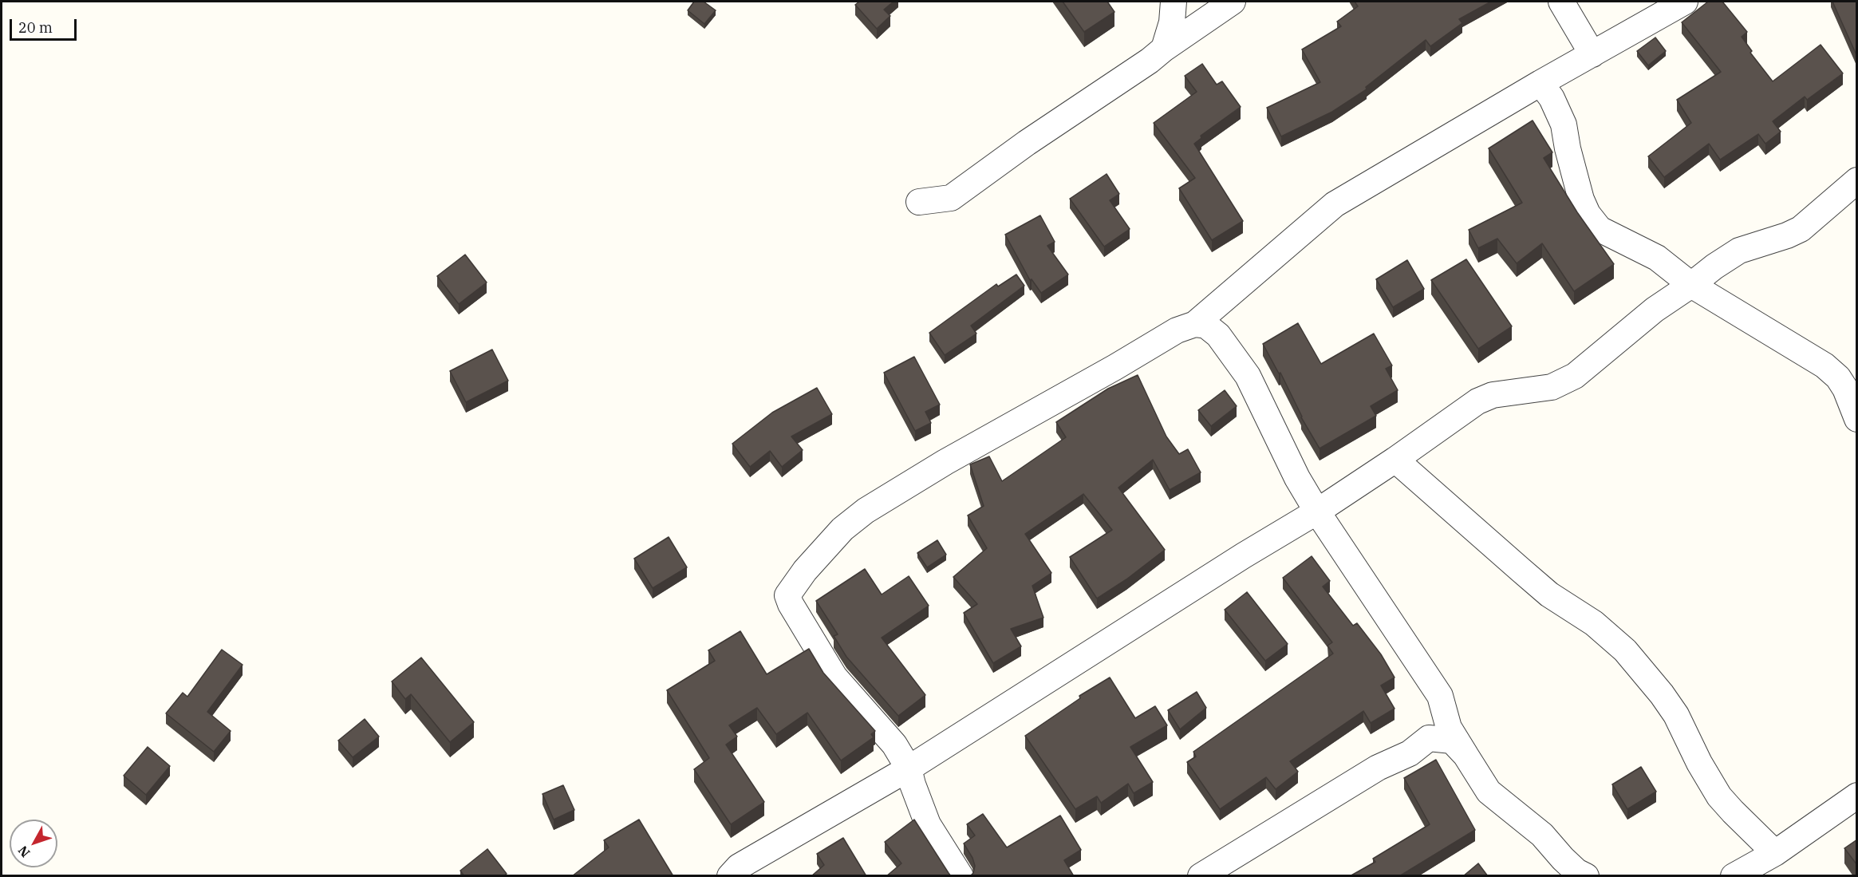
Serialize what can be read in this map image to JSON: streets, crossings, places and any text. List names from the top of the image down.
{
  "scale_bar": "20 m",
  "north": "bottom left"
}
